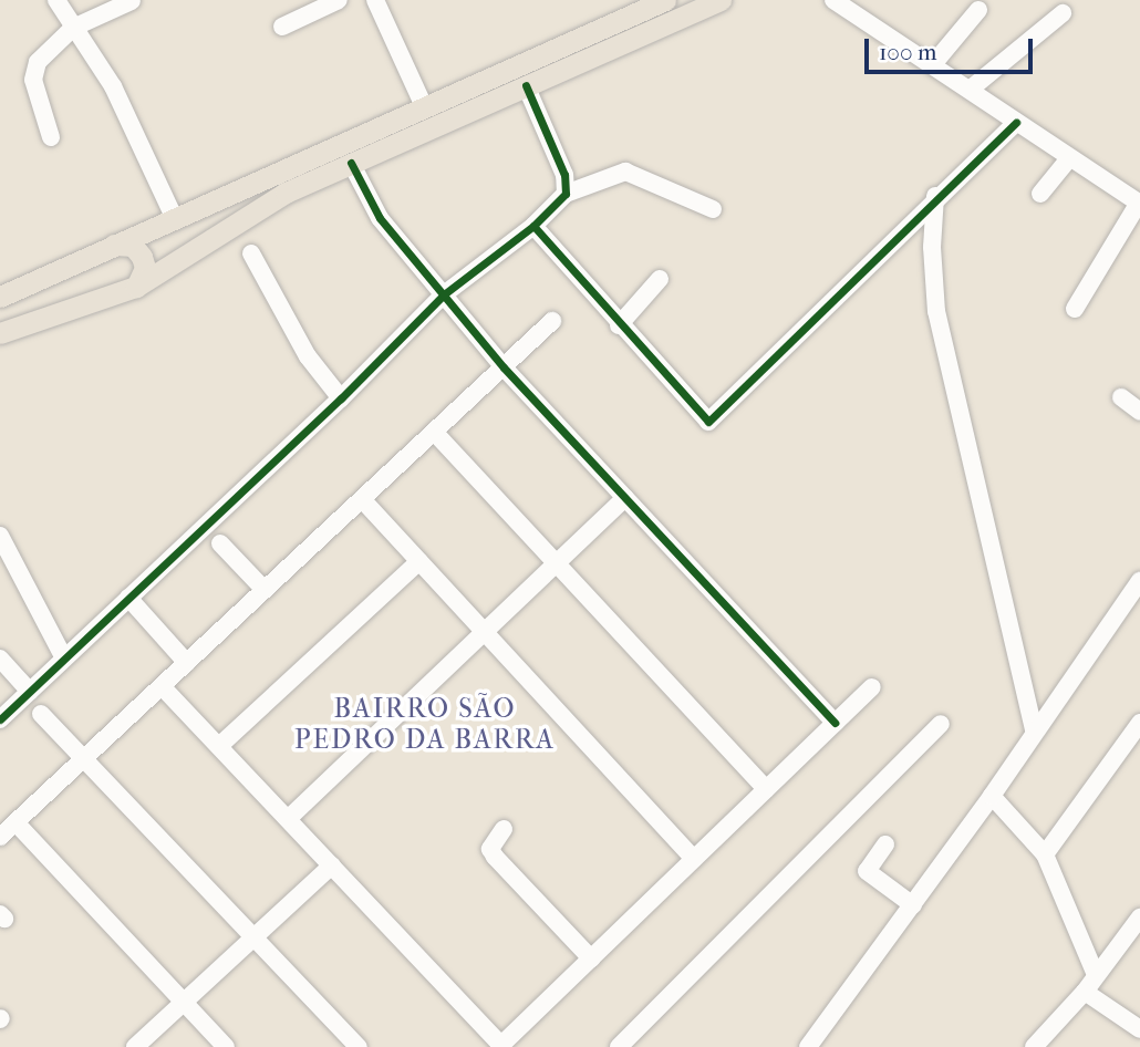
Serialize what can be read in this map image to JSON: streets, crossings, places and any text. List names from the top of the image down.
{
  "districts": ["BAIRRO SÃO PEDRO DA BARRA"],
  "scale_bar": "100 m"
}
